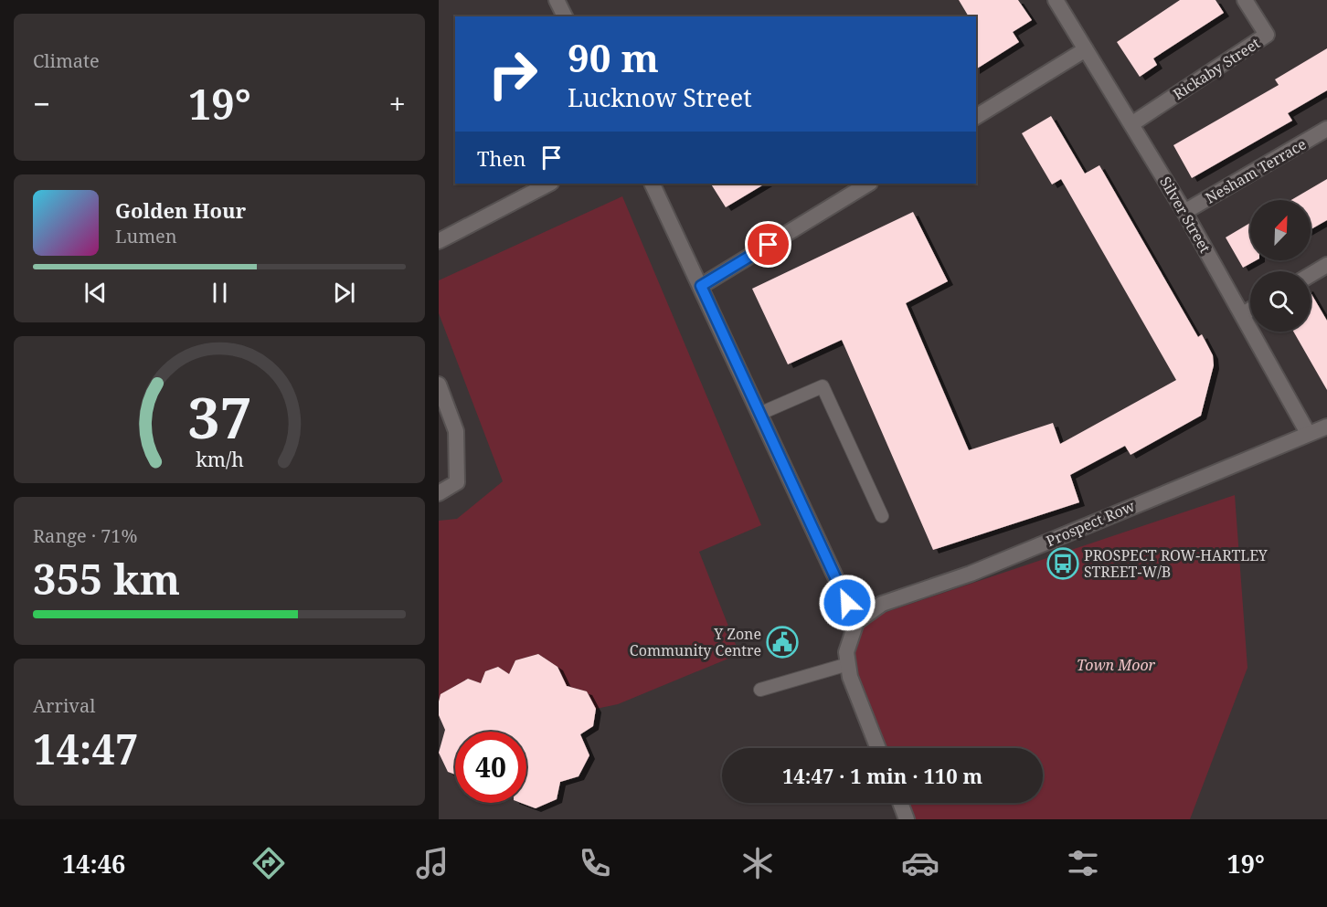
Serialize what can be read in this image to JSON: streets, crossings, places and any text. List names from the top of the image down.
{
  "streets": {
    "street": [
      "Rickaby Street",
      "Nesham Terrace",
      "Silver Street",
      "Prospect Row"
    ]
  },
  "crossings": [
    ["Rickaby Street", "Silver Street"],
    ["Nesham Terrace", "Silver Street"],
    ["Silver Street", "Prospect Row"]
  ],
  "parks": ["Town Moor"],
  "places": {
    "bus stop": ["PROSPECT ROW-HARTLEY STREET-W/B"],
    "public building": ["Y Zone Community Centre"]
  },
  "north": "top right",
  "page": {
    "tile": [
      "Climate",
      ["Range · 71%", "355 km"],
      ["Arrival", "14:47"]
    ],
    "turn": ["90 m", "Lucknow Street"],
    "heat": ["−", "19°", "+"],
    "then": "Then",
    "song": ["Golden Hour", "Lumen"],
    "limit": "40",
    "trip": "14:47 · 1 min · 110 m",
    "tabs": ["14:46", "19°"],
    "gauge": ["37", "km/h"]
  }
}
